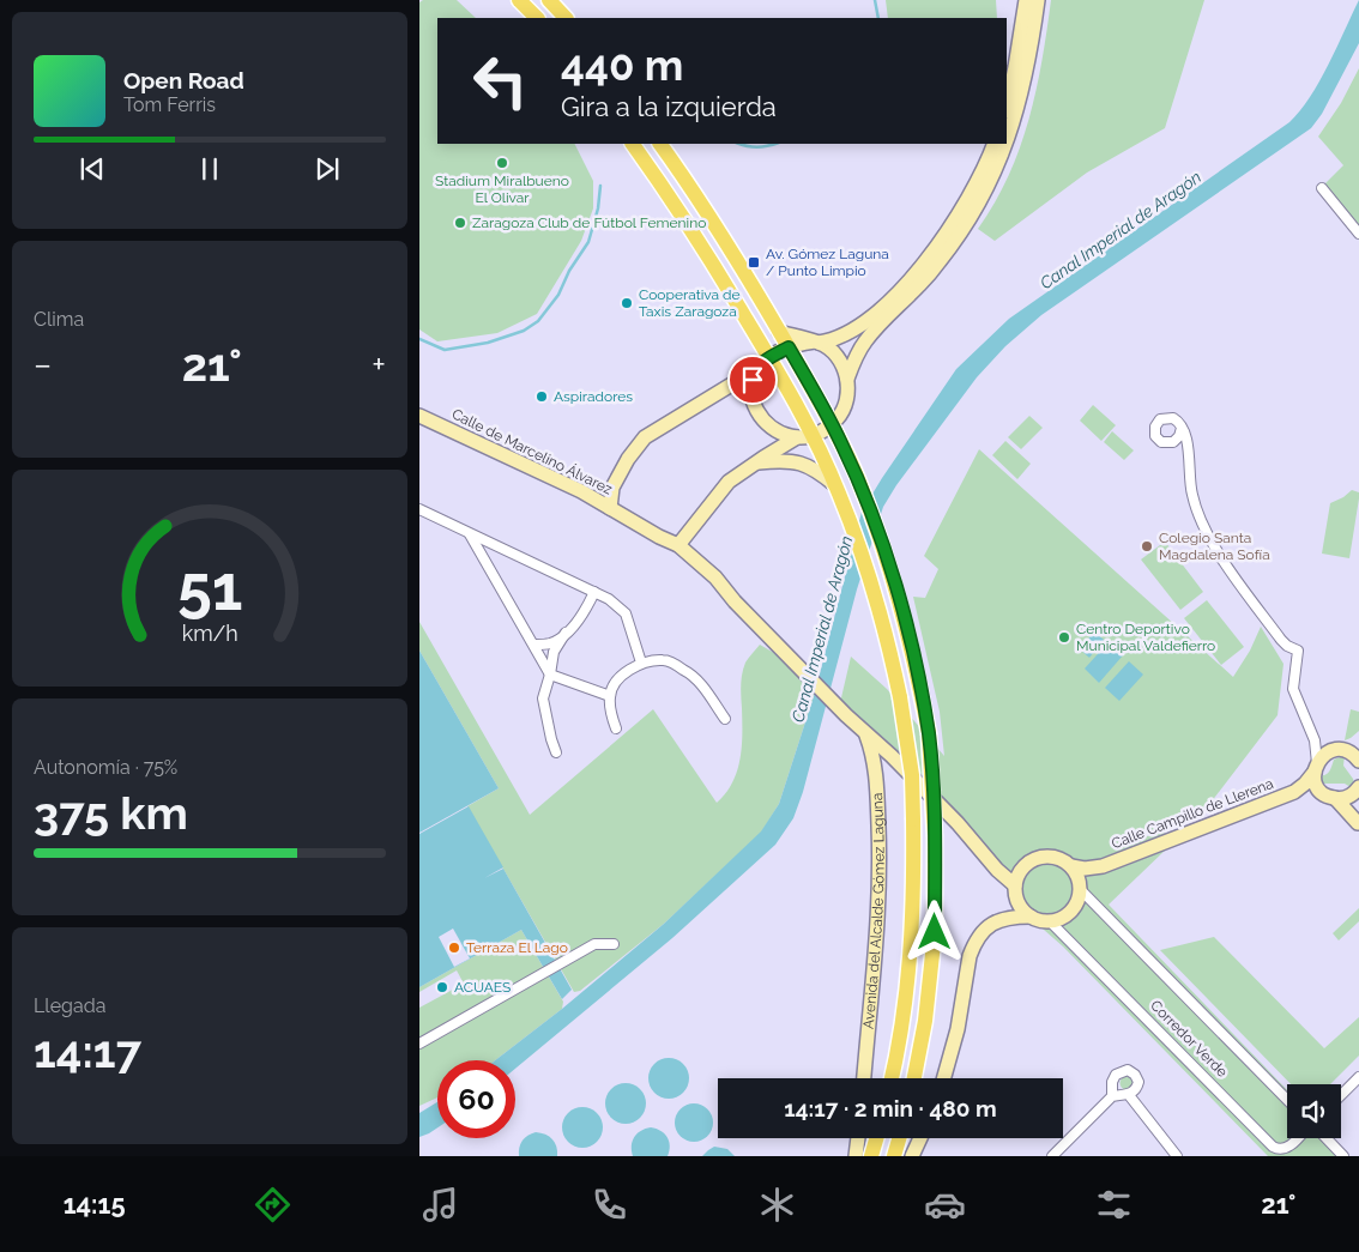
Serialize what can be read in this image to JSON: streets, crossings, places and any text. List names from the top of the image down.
{
  "streets": {
    "street": [
      "Calle de Marcelino Álvarez",
      "Calle Campillo de Llerena",
      "Avenida del Alcalde Gómez Laguna",
      "Corredor Verde"
    ]
  },
  "crossings": [
    ["Calle de Marcelino Álvarez", "Calle Campillo de Llerena"],
    ["Calle de Marcelino Álvarez", "Avenida del Alcalde Gómez Laguna"],
    ["Calle de Marcelino Álvarez", "Corredor Verde"],
    ["Calle Campillo de Llerena", "Corredor Verde"]
  ],
  "water": ["Canal Imperial de Aragón"],
  "places": {
    "other": [
      "Stadium Miralbueno El Olivar",
      "Zaragoza Club de Fútbol Femenino",
      "Cooperativa de Taxis Zaragoza",
      "Aspiradores",
      "Colegio Santa Magdalena Sofía",
      "Centro Deportivo Municipal Valdefierro",
      "Terraza El Lago",
      "ACUAES"
    ],
    "transit": ["Av. Gómez Laguna / Punto Limpio"]
  },
  "page": {
    "turn": ["440 m", "Gira a la izquierda"],
    "song": ["Open Road", "Tom Ferris"],
    "tile": [
      "Clima",
      ["Autonomía · 75%", "375 km"],
      ["Llegada", "14:17"]
    ],
    "heat": ["−", "21°", "+"],
    "limit": "60",
    "trip": "14:17 · 2 min · 480 m",
    "tabs": ["14:15", "21°"],
    "gauge": ["51", "km/h"]
  }
}
